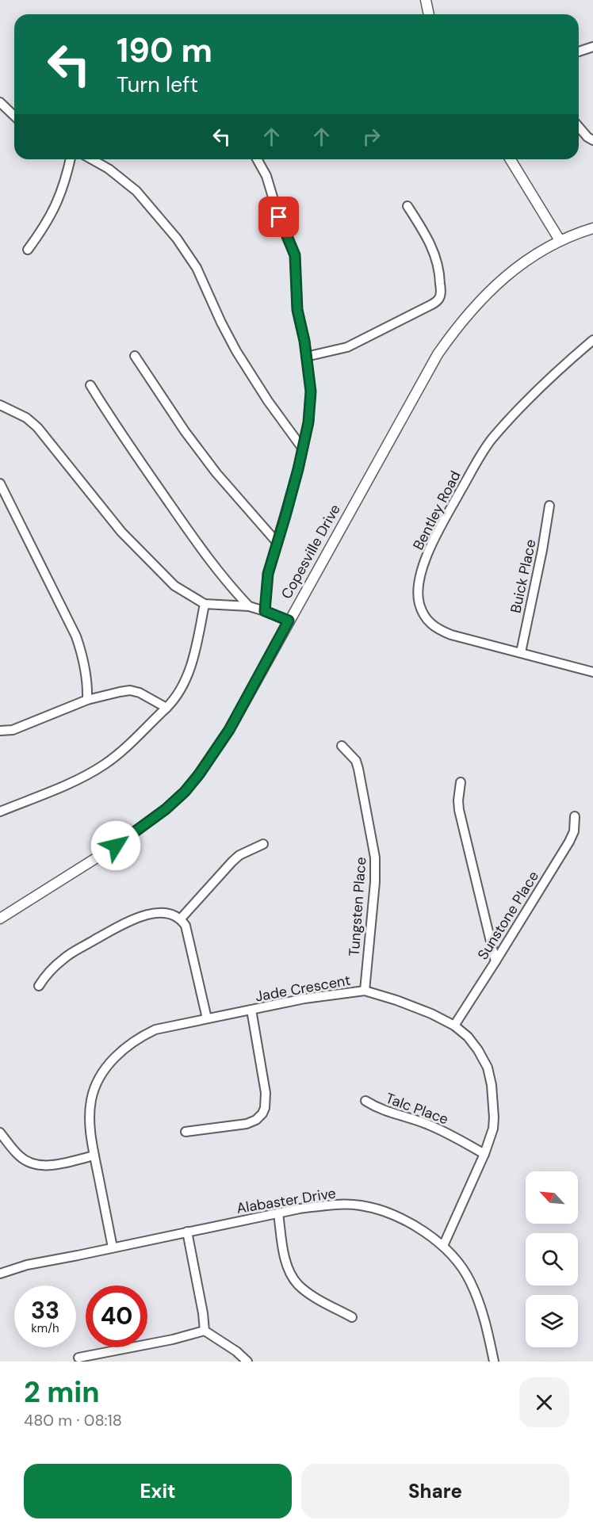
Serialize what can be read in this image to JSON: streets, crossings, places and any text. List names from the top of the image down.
{
  "streets": {
    "street": [
      "Bentley Road",
      "Copesville Drive",
      "Buick Place",
      "Tungsten Place",
      "Sunstone Place",
      "Jade Crescent",
      "Talc Place",
      "Alabaster Drive"
    ]
  },
  "crossings": [
    ["Bentley Road", "Buick Place"],
    ["Tungsten Place", "Jade Crescent"],
    ["Sunstone Place", "Jade Crescent"],
    ["Jade Crescent", "Talc Place"],
    ["Jade Crescent", "Alabaster Drive"]
  ],
  "north": "top left",
  "page": {
    "turn": ["190 m", "Turn left"],
    "speed": "33 km/h",
    "limit": "40",
    "heading": ["2 min", "480 m · 08:18"],
    "buttons": ["Exit", "Share"]
  }
}
